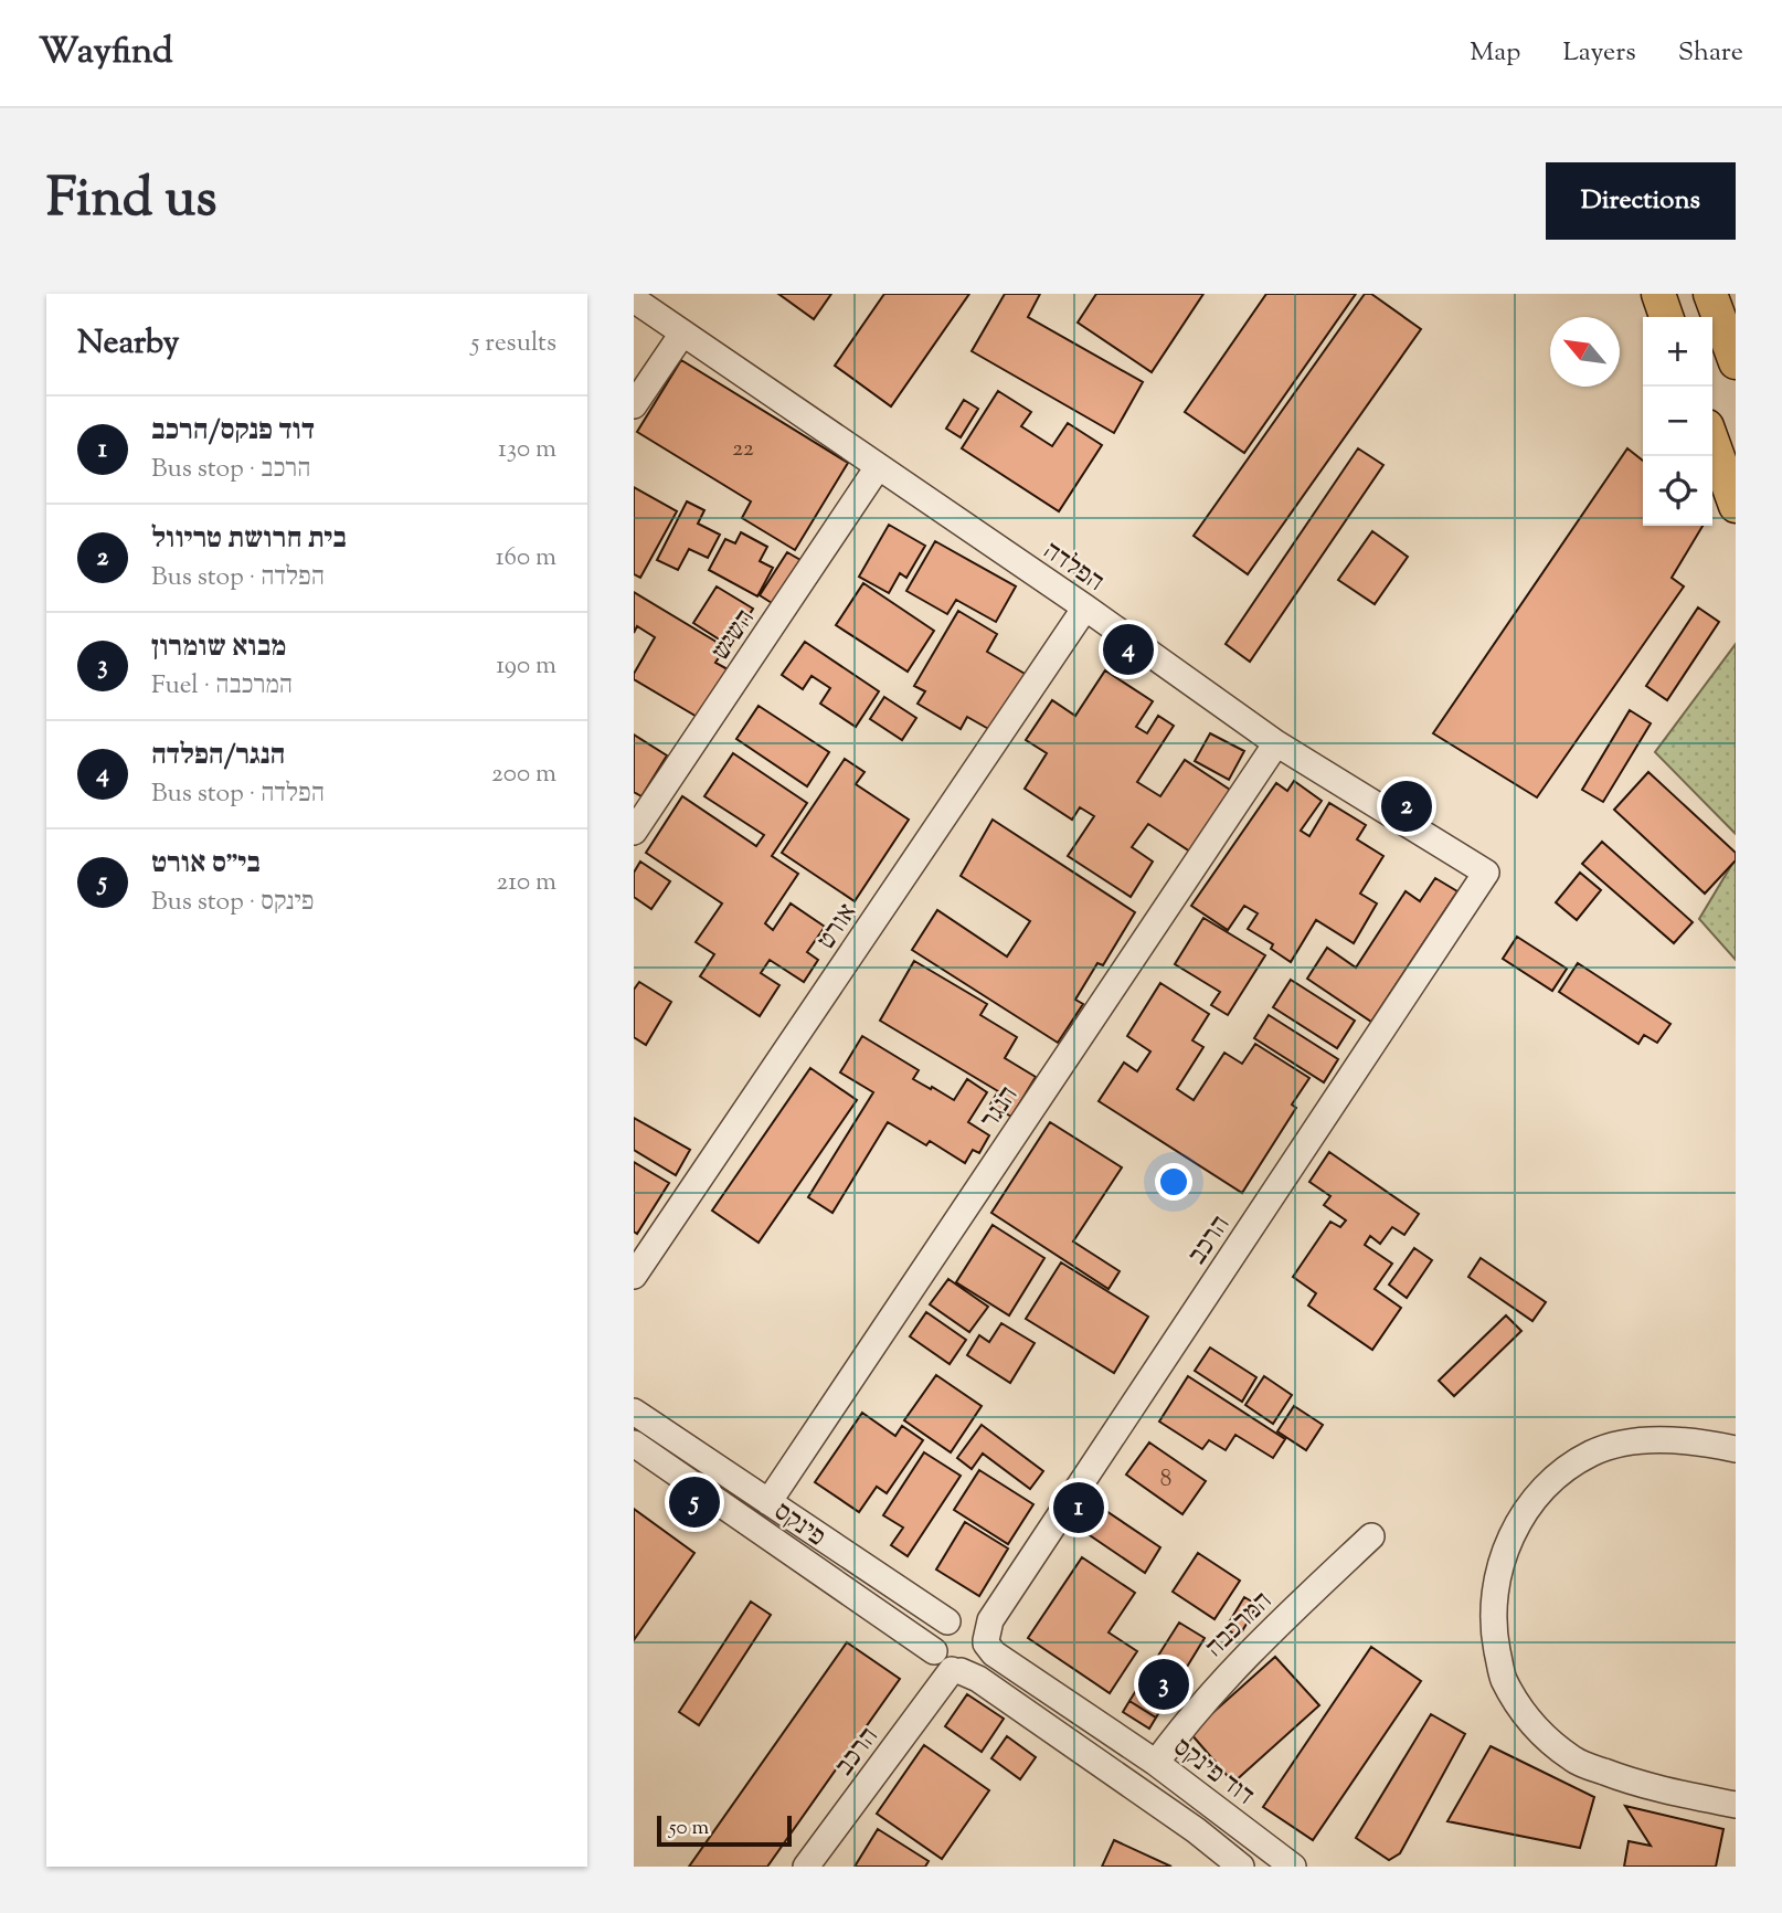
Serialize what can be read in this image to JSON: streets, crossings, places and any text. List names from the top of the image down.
{
  "streets": {
    "street": [
      "הפלדה",
      "השיש",
      "אורט",
      "הנגר",
      "הרכב",
      "פינקס",
      "המרכבה",
      "דוד פינקס"
    ]
  },
  "crossings": [
    ["הפלדה", "השיש"],
    ["הפלדה", "אורט"],
    ["הפלדה", "הנגר"],
    ["הפלדה", "הרכב"],
    ["הרכב", "פינקס"],
    ["הרכב", "דוד פינקס"],
    ["פינקס", "דוד פינקס"],
    ["המרכבה", "דוד פינקס"]
  ],
  "house_numbers": ["22", "8"],
  "scale_bar": "50 m",
  "north": "top left",
  "page": {
    "header": "Wayfind",
    "nav": ["Map", "Layers", "Share"],
    "title": "Find us",
    "buttons": "Directions",
    "heading": ["Nearby", "5 results"],
    "map_buttons": ["+", "−"],
    "list": [
      {
        "mark": "1",
        "name": "דוד פנקס/הרכב",
        "note": "Bus stop · הרכב",
        "value": "130 m"
      },
      {
        "mark": "2",
        "name": "בית חרושת טריוול",
        "note": "Bus stop · הפלדה",
        "value": "160 m"
      },
      {
        "mark": "3",
        "name": "מבוא שומרון",
        "note": "Fuel · המרכבה",
        "value": "190 m"
      },
      {
        "mark": "4",
        "name": "הנגר/הפלדה",
        "note": "Bus stop · הפלדה",
        "value": "200 m"
      },
      {
        "mark": "5",
        "name": "בי״ס אורט",
        "note": "Bus stop · פינקס",
        "value": "210 m"
      }
    ],
    "pins": [
      "4",
      "2",
      "5",
      "1",
      "3"
    ],
    "scale": "50 m"
  }
}
